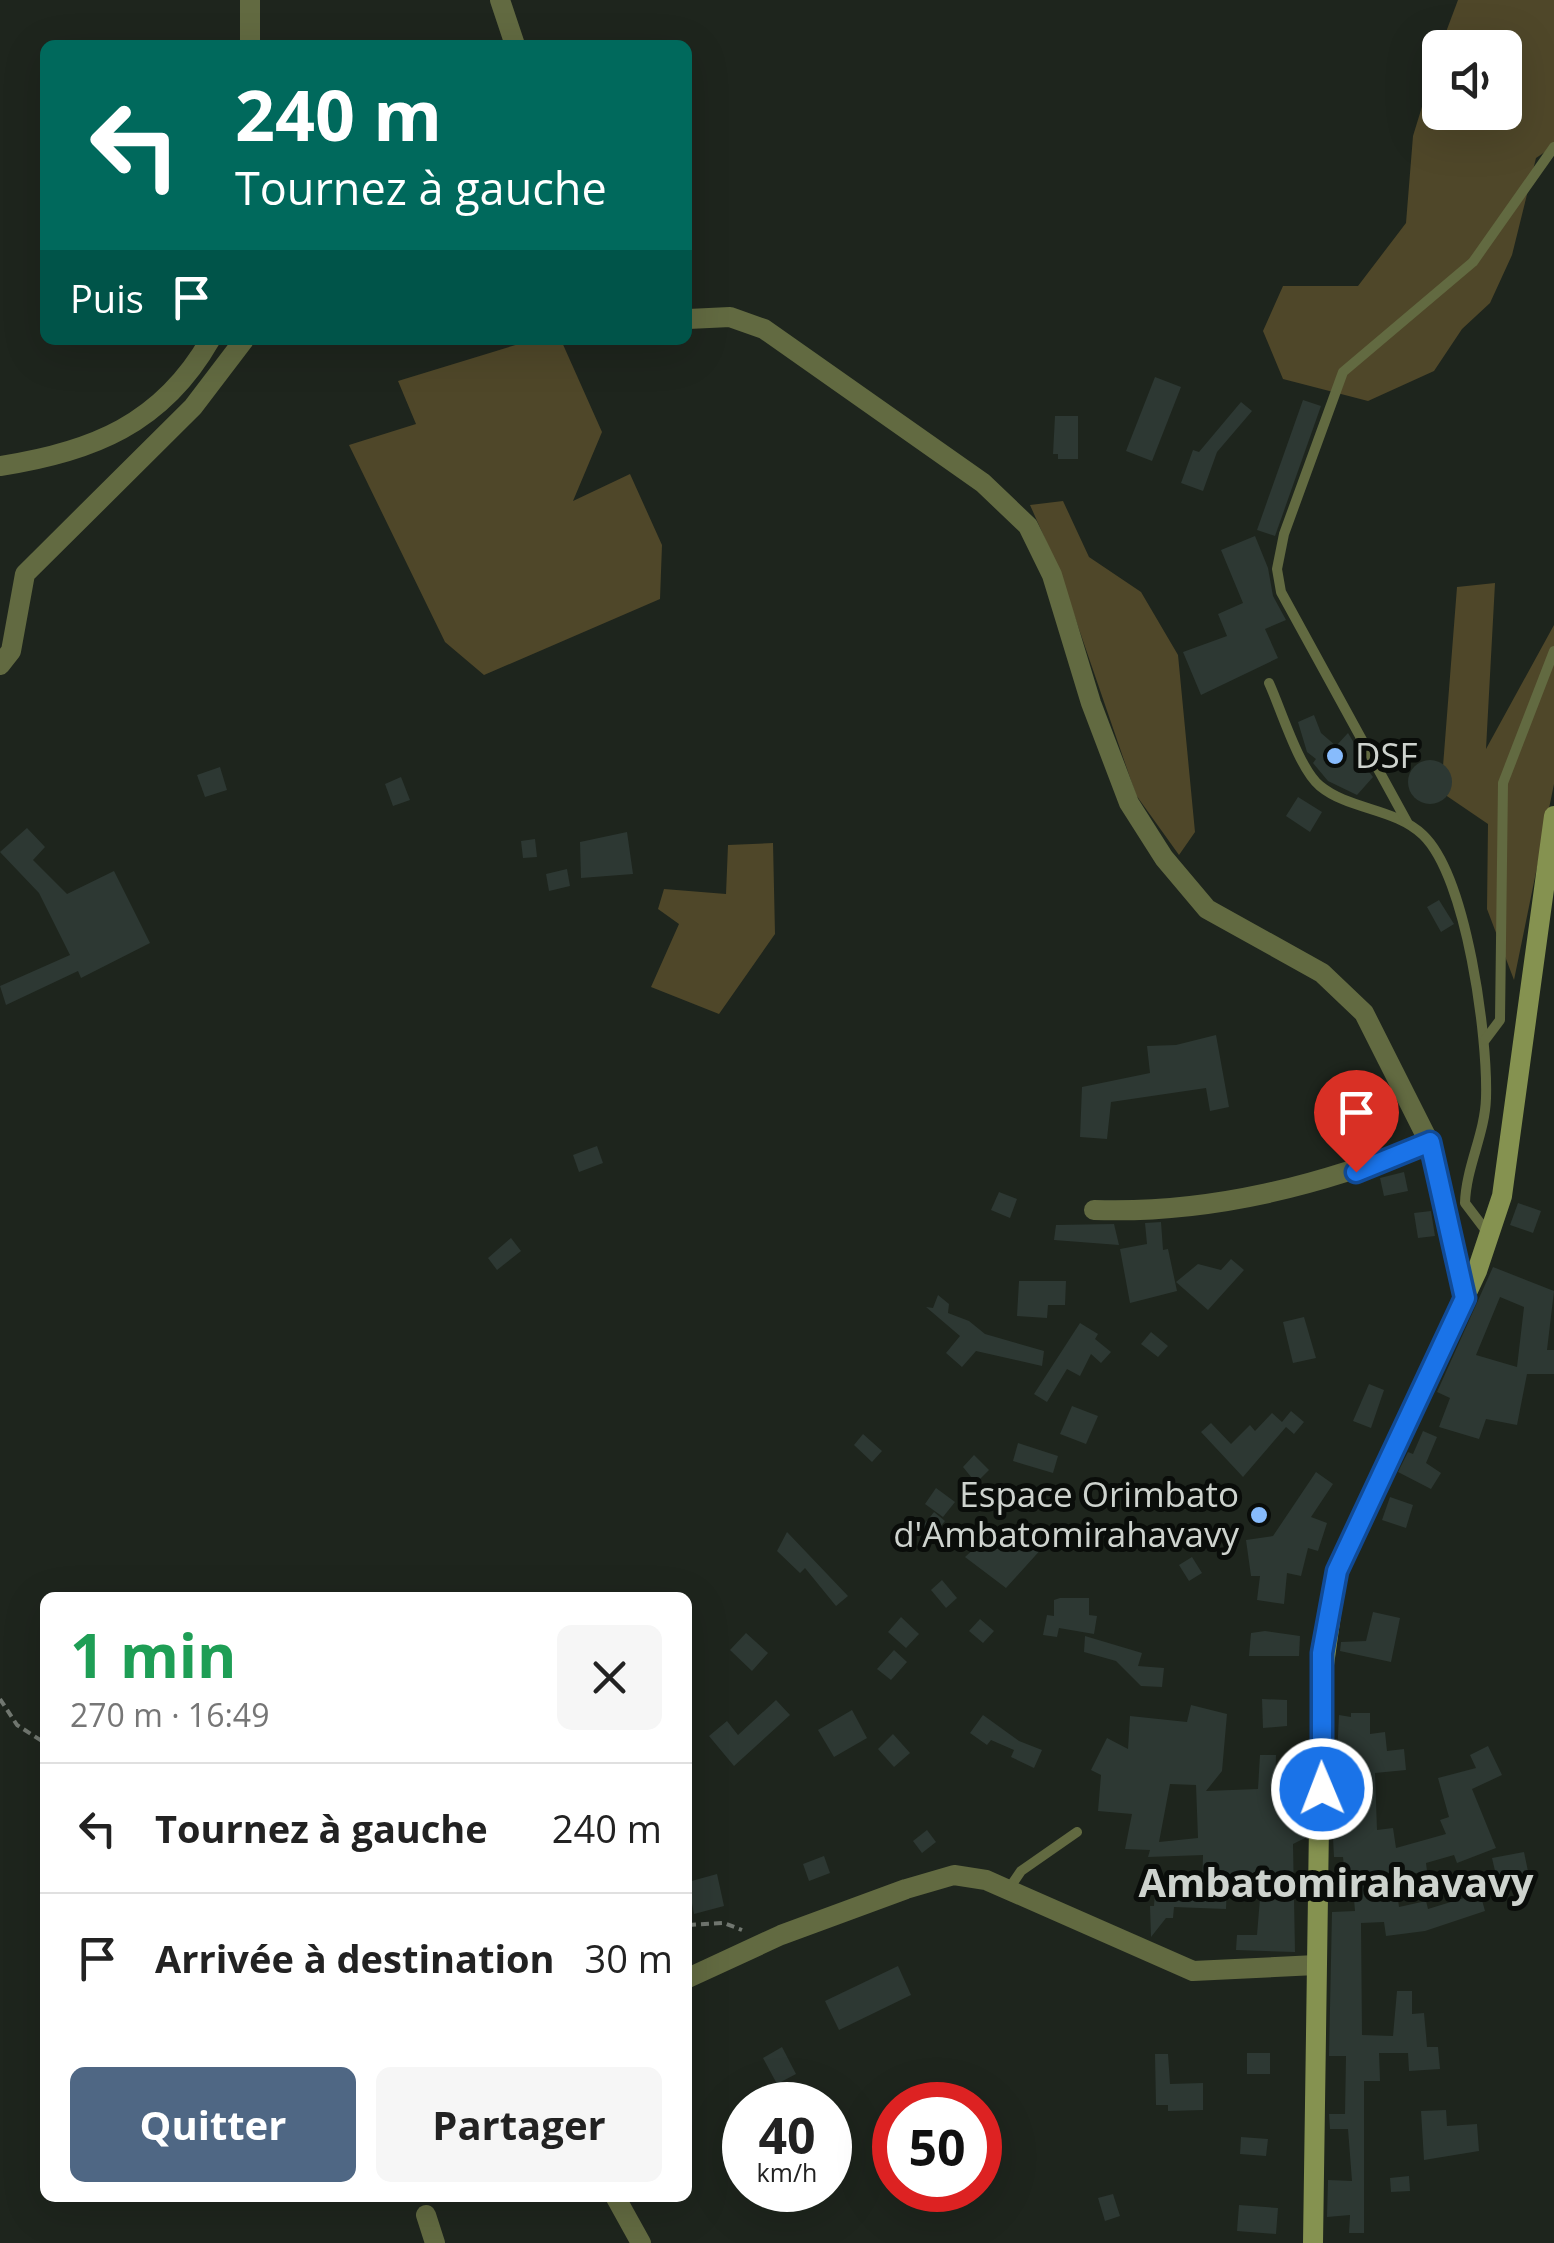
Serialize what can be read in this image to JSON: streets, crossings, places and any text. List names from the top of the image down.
{
  "districts": ["Ambatomirahavavy"],
  "places": ["DSF", "Espace Orimbato d'Ambatomirahavavy"],
  "page": {
    "turn": ["240 m", "Tournez à gauche"],
    "then": "Puis",
    "heading": ["1 min", "270 m · 16:49"],
    "list": [
      {
        "name": "Tournez à gauche",
        "value": "240 m"
      },
      {
        "name": "Arrivée à destination",
        "value": "30 m"
      }
    ],
    "buttons": ["Quitter", "Partager"],
    "speed": "40 km/h",
    "limit": "50"
  }
}
